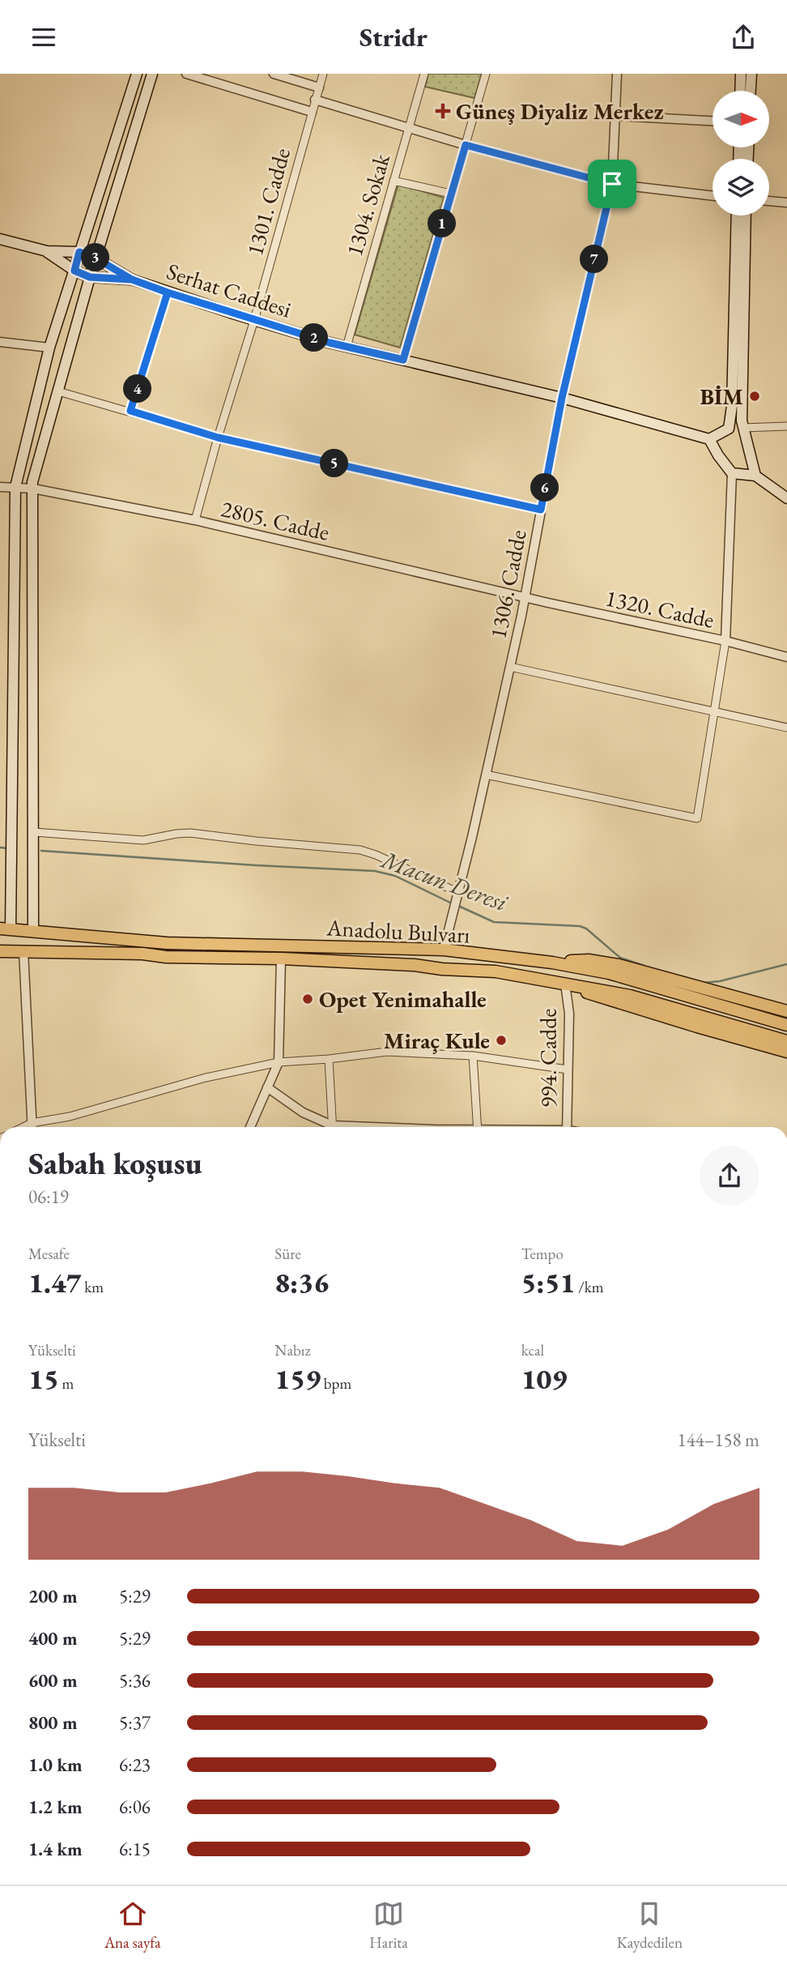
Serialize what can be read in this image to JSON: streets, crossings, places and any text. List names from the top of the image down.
{
  "streets": {
    "main road": ["Serhat Caddesi", "Anadolu Bulvarı"],
    "street": [
      "1301. Cadde",
      "1304. Sokak",
      "2805. Cadde",
      "1306. Cadde",
      "1320. Cadde",
      "994. Cadde"
    ]
  },
  "crossings": [
    ["1301. Cadde", "Serhat Caddesi"],
    ["1301. Cadde", "2805. Cadde"],
    ["1304. Sokak", "Serhat Caddesi"],
    ["Serhat Caddesi", "1306. Cadde"],
    ["2805. Cadde", "1306. Cadde"],
    ["2805. Cadde", "1320. Cadde"],
    ["1306. Cadde", "1320. Cadde"],
    ["1306. Cadde", "Anadolu Bulvarı"],
    ["Anadolu Bulvarı", "994. Cadde"]
  ],
  "water": ["Macun Deresi"],
  "places": {
    "health": ["Güneş Diyaliz Merkez"],
    "other": ["BİM", "Opet Yenimahalle", "Miraç Kule"]
  },
  "north": "right",
  "page": {
    "header": "Stridr",
    "pins": [
      "1",
      "3",
      "7",
      "2",
      "4",
      "5",
      "6"
    ],
    "heading": ["Sabah koşusu", "06:19"],
    "stats": [
      ["Mesafe", "1.47 km"],
      ["Süre", "8:36"],
      ["Tempo", "5:51 /km"],
      ["Yükselti", "15 m"],
      ["Nabız", "159 bpm"],
      ["kcal", "109"]
    ],
    "chart": ["Yükselti", "144–158 m"],
    "list": [
      {
        "name": "200 m",
        "note": "5:29"
      },
      {
        "name": "400 m",
        "note": "5:29"
      },
      {
        "name": "600 m",
        "note": "5:36"
      },
      {
        "name": "800 m",
        "note": "5:37"
      },
      {
        "name": "1.0 km",
        "note": "6:23"
      },
      {
        "name": "1.2 km",
        "note": "6:06"
      },
      {
        "name": "1.4 km",
        "note": "6:15"
      }
    ],
    "tabs": ["Ana sayfa", "Harita", "Kaydedilen"]
  }
}
